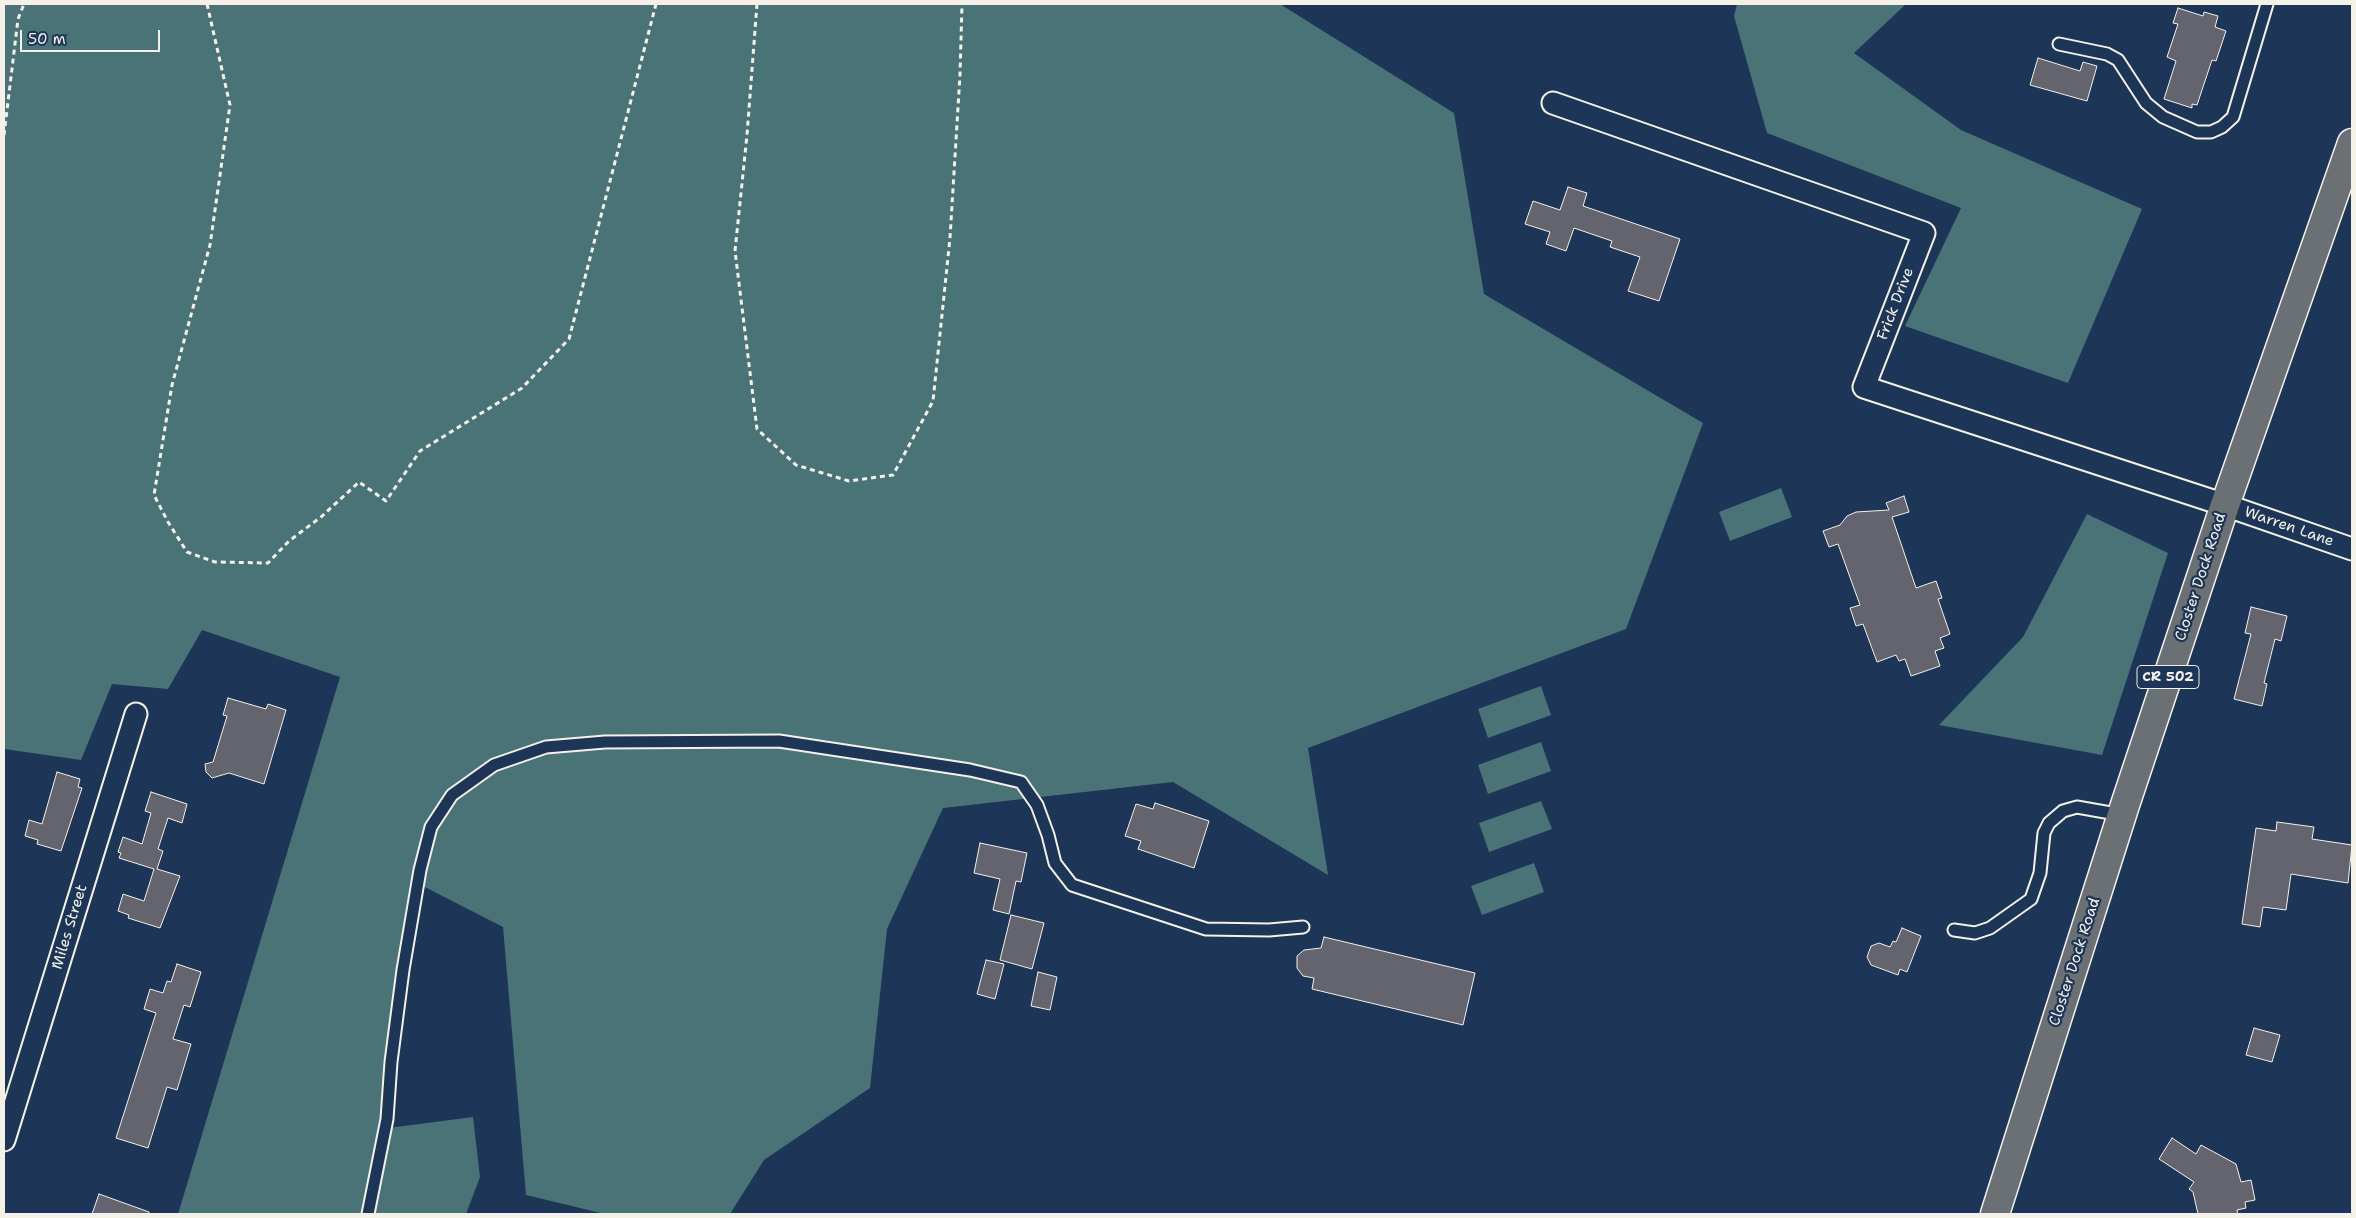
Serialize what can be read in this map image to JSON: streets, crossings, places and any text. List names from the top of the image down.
{
  "streets": {
    "main road": ["Closter Dock Road", "CR 502"],
    "street": ["Frick Drive", "Warren Lane", "Miles Street"]
  },
  "crossings": [
    ["Frick Drive", "Warren Lane"],
    ["Frick Drive", "Closter Dock Road"],
    ["Warren Lane", "Closter Dock Road"]
  ],
  "scale_bar": "50 m"
}
